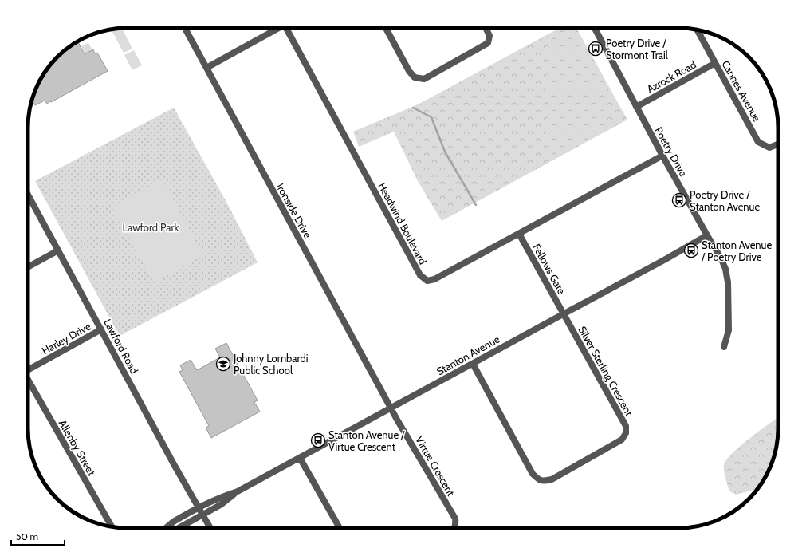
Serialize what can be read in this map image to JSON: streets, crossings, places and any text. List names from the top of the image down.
{
  "streets": {
    "street": [
      "Azrock Road",
      "Cannes Avenue",
      "Poetry Drive",
      "Ironside Drive",
      "Headwind Boulevard",
      "Fellows Gate",
      "Harley Drive",
      "Lawford Road",
      "Stanton Avenue",
      "Silver Sterling Crescent",
      "Allenby Street",
      "Virtue Crescent"
    ]
  },
  "crossings": [
    ["Azrock Road", "Cannes Avenue"],
    ["Azrock Road", "Poetry Drive"],
    ["Poetry Drive", "Headwind Boulevard"],
    ["Poetry Drive", "Stanton Avenue"],
    ["Ironside Drive", "Stanton Avenue"],
    ["Ironside Drive", "Virtue Crescent"],
    ["Headwind Boulevard", "Fellows Gate"],
    ["Fellows Gate", "Stanton Avenue"],
    ["Fellows Gate", "Silver Sterling Crescent"],
    ["Harley Drive", "Lawford Road"],
    ["Lawford Road", "Stanton Avenue"],
    ["Stanton Avenue", "Silver Sterling Crescent"],
    ["Stanton Avenue", "Virtue Crescent"]
  ],
  "parks": ["Lawford Park"],
  "places": {
    "bus stop": [
      "Poetry Drive / Stormont Trail",
      "Poetry Drive / Stanton Avenue",
      "Stanton Avenue / Poetry Drive",
      "Stanton Avenue / Virtue Crescent"
    ],
    "school or university": ["Johnny Lombardi Public School"]
  },
  "scale_bar": "50 m"
}
